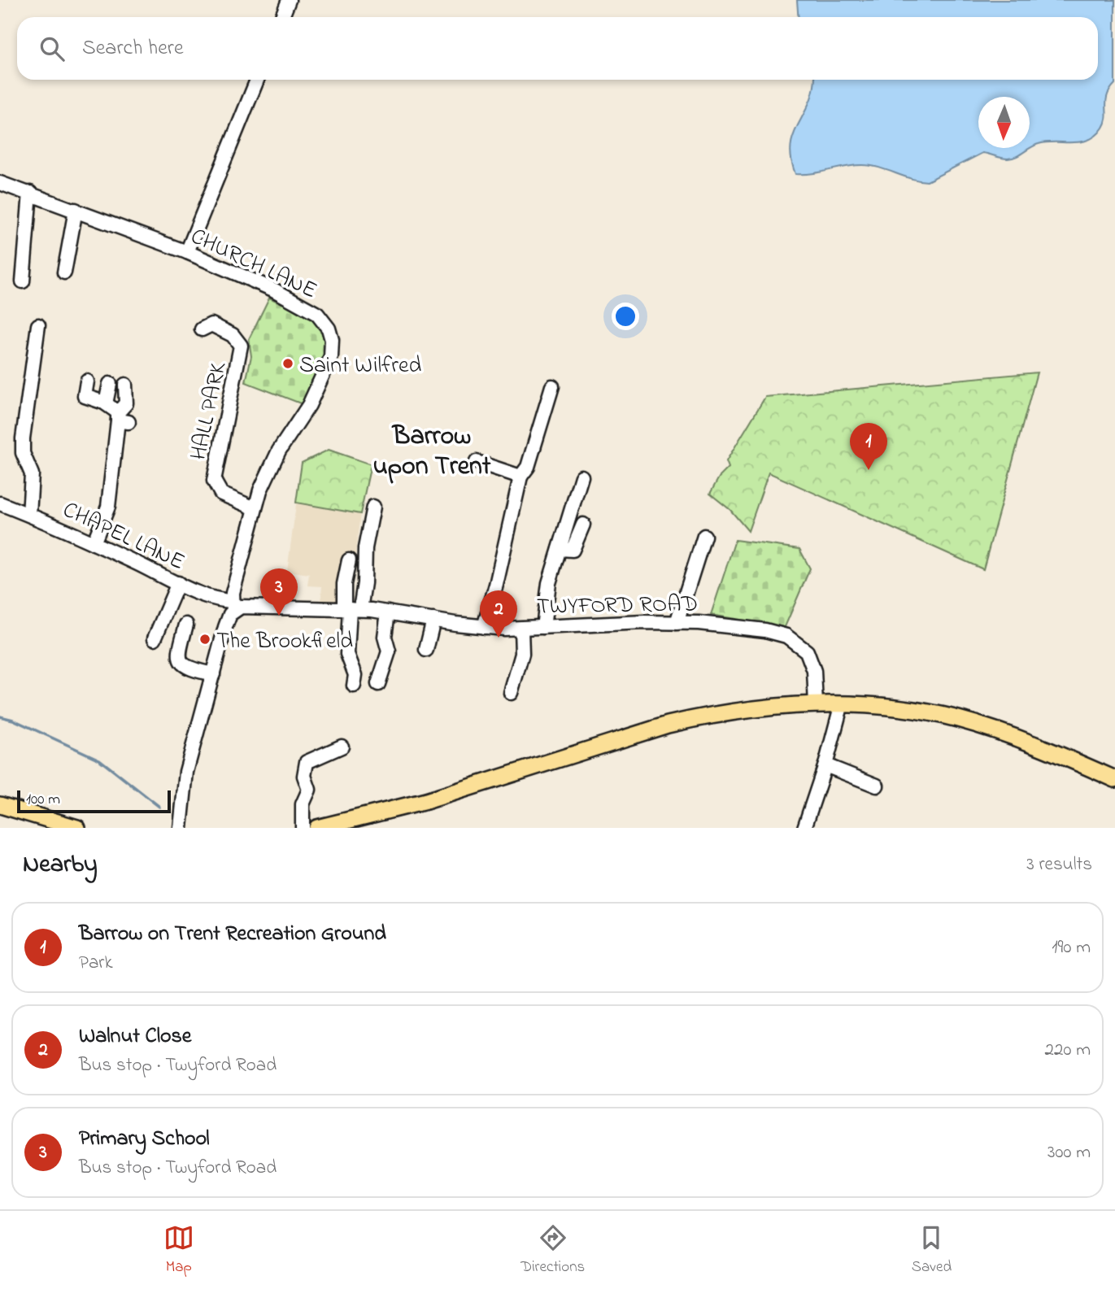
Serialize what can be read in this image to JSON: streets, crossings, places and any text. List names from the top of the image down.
{
  "streets": {
    "street": [
      "CHURCH LANE",
      "HALL PARK",
      "CHAPEL LANE",
      "TWYFORD ROAD"
    ]
  },
  "crossings": [
    ["CHURCH LANE", "HALL PARK"],
    ["CHURCH LANE", "CHAPEL LANE"],
    ["CHURCH LANE", "TWYFORD ROAD"],
    ["CHAPEL LANE", "TWYFORD ROAD"]
  ],
  "districts": ["Barrow upon Trent"],
  "places": ["Saint Wilfred", "The Brookfield"],
  "scale_bar": "100 m",
  "north": "bottom",
  "page": {
    "search": "Search here",
    "pins": ["1", "3", "2"],
    "scale": "100 m",
    "heading": ["Nearby", "3 results"],
    "list": [
      {
        "mark": "1",
        "name": "Barrow on Trent Recreation Ground",
        "note": "Park",
        "value": "190 m"
      },
      {
        "mark": "2",
        "name": "Walnut Close",
        "note": "Bus stop · Twyford Road",
        "value": "220 m"
      },
      {
        "mark": "3",
        "name": "Primary School",
        "note": "Bus stop · Twyford Road",
        "value": "300 m"
      }
    ],
    "nav": ["Map", "Directions", "Saved"]
  }
}
